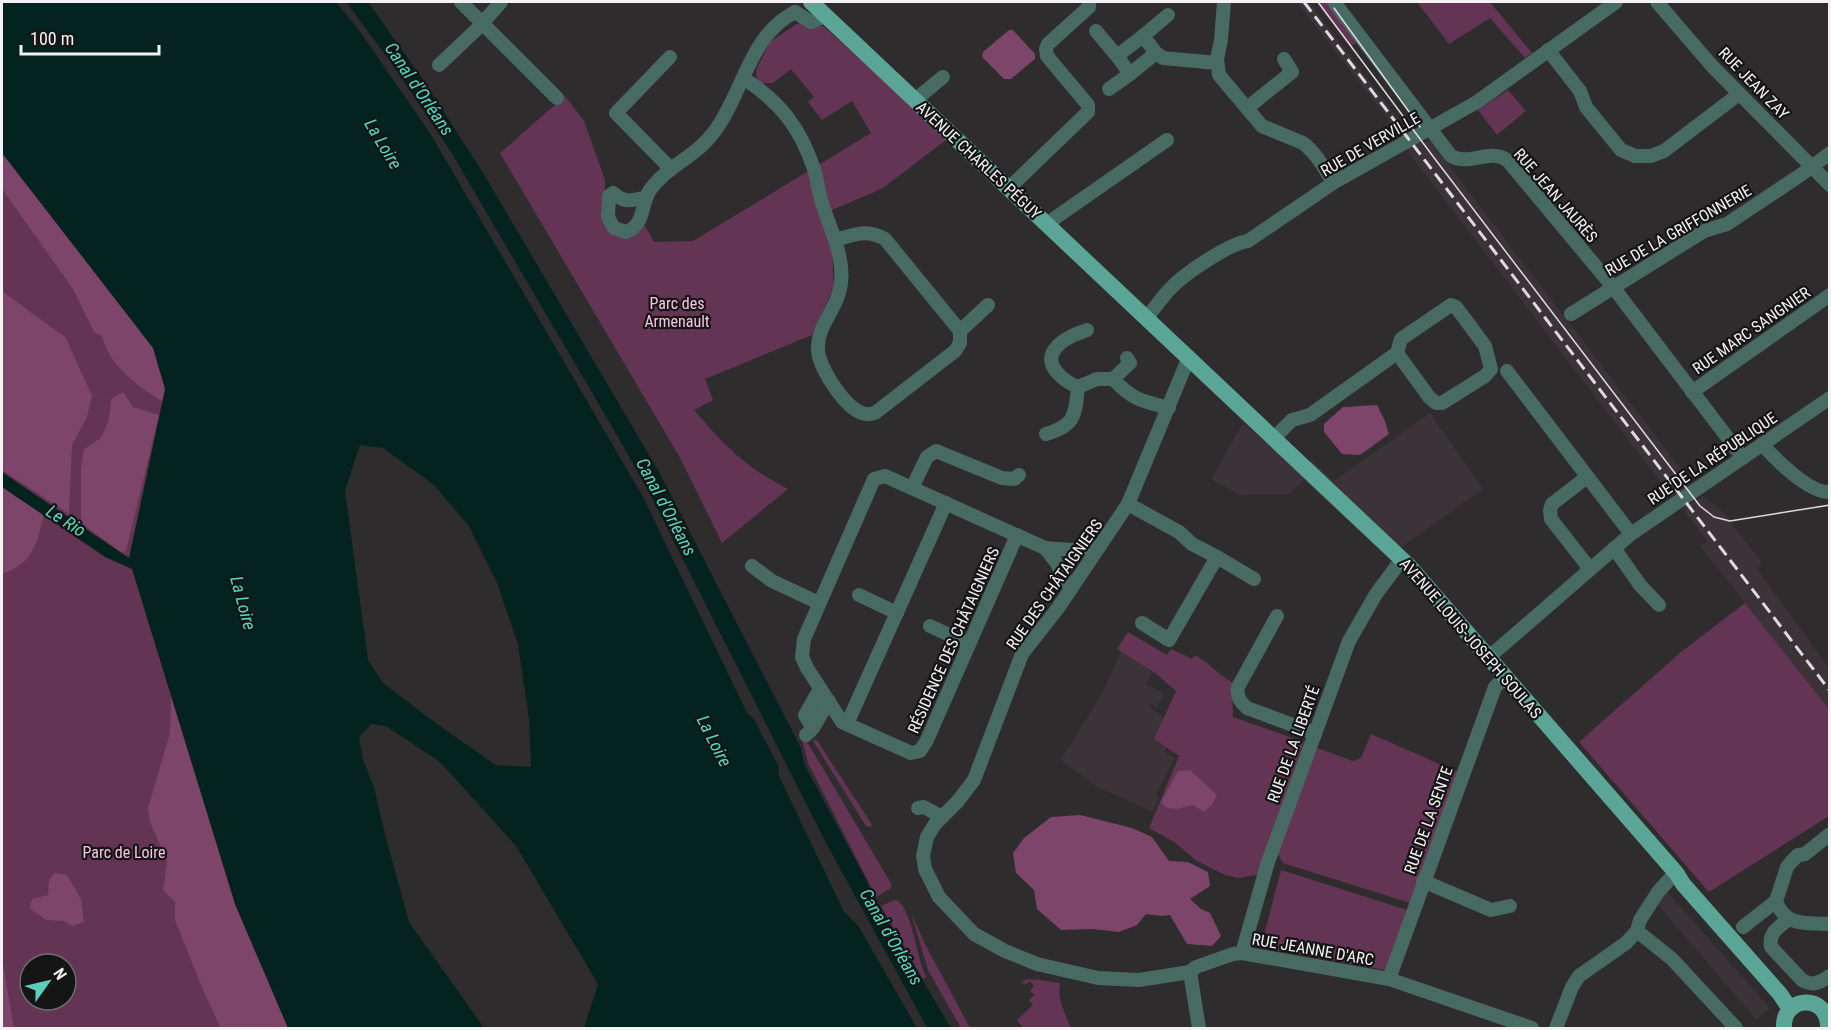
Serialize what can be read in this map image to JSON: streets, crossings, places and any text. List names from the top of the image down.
{
  "streets": {
    "main road": ["AVENUE CHARLES PÉGUY", "AVENUE LOUIS-JOSEPH SOULAS"],
    "street": [
      "RUE JEAN ZAY",
      "RUE DE VERVILLE",
      "RUE JEAN JAURÈS",
      "RUE DE LA GRIFFONNERIE",
      "RUE MARC SANGNIER",
      "RUE DE LA RÉPUBLIQUE",
      "RUE DES CHÂTAIGNIERS",
      "RÉSIDENCE DES CHÂTAIGNIERS",
      "RUE DE LA LIBERTÉ",
      "RUE DE LA SENTE",
      "RUE JEANNE D'ARC"
    ]
  },
  "crossings": [
    ["RUE JEAN ZAY", "RUE DE LA GRIFFONNERIE"],
    ["RUE DE VERVILLE", "AVENUE CHARLES PÉGUY"],
    ["RUE DE VERVILLE", "RUE JEAN JAURÈS"],
    ["RUE DE VERVILLE", "AVENUE LOUIS-JOSEPH SOULAS"],
    ["AVENUE CHARLES PÉGUY", "AVENUE LOUIS-JOSEPH SOULAS"],
    ["RUE JEAN JAURÈS", "RUE DE LA GRIFFONNERIE"],
    ["RUE JEAN JAURÈS", "RUE MARC SANGNIER"],
    ["RUE JEAN JAURÈS", "RUE DE LA RÉPUBLIQUE"],
    ["RUE DE LA RÉPUBLIQUE", "AVENUE LOUIS-JOSEPH SOULAS"],
    ["RUE DES CHÂTAIGNIERS", "AVENUE LOUIS-JOSEPH SOULAS"],
    ["RUE DES CHÂTAIGNIERS", "RÉSIDENCE DES CHÂTAIGNIERS"],
    ["RUE DES CHÂTAIGNIERS", "RUE JEANNE D'ARC"],
    ["AVENUE LOUIS-JOSEPH SOULAS", "RUE DE LA LIBERTÉ"],
    ["AVENUE LOUIS-JOSEPH SOULAS", "RUE DE LA SENTE"],
    ["RUE DE LA LIBERTÉ", "RUE JEANNE D'ARC"],
    ["RUE DE LA SENTE", "RUE JEANNE D'ARC"]
  ],
  "water": ["Canal d'Orléans", "La Loire", "Le Rio"],
  "parks": ["Parc des Armenault", "Parc de Loire"],
  "scale_bar": "100 m",
  "north": "top right"
}
